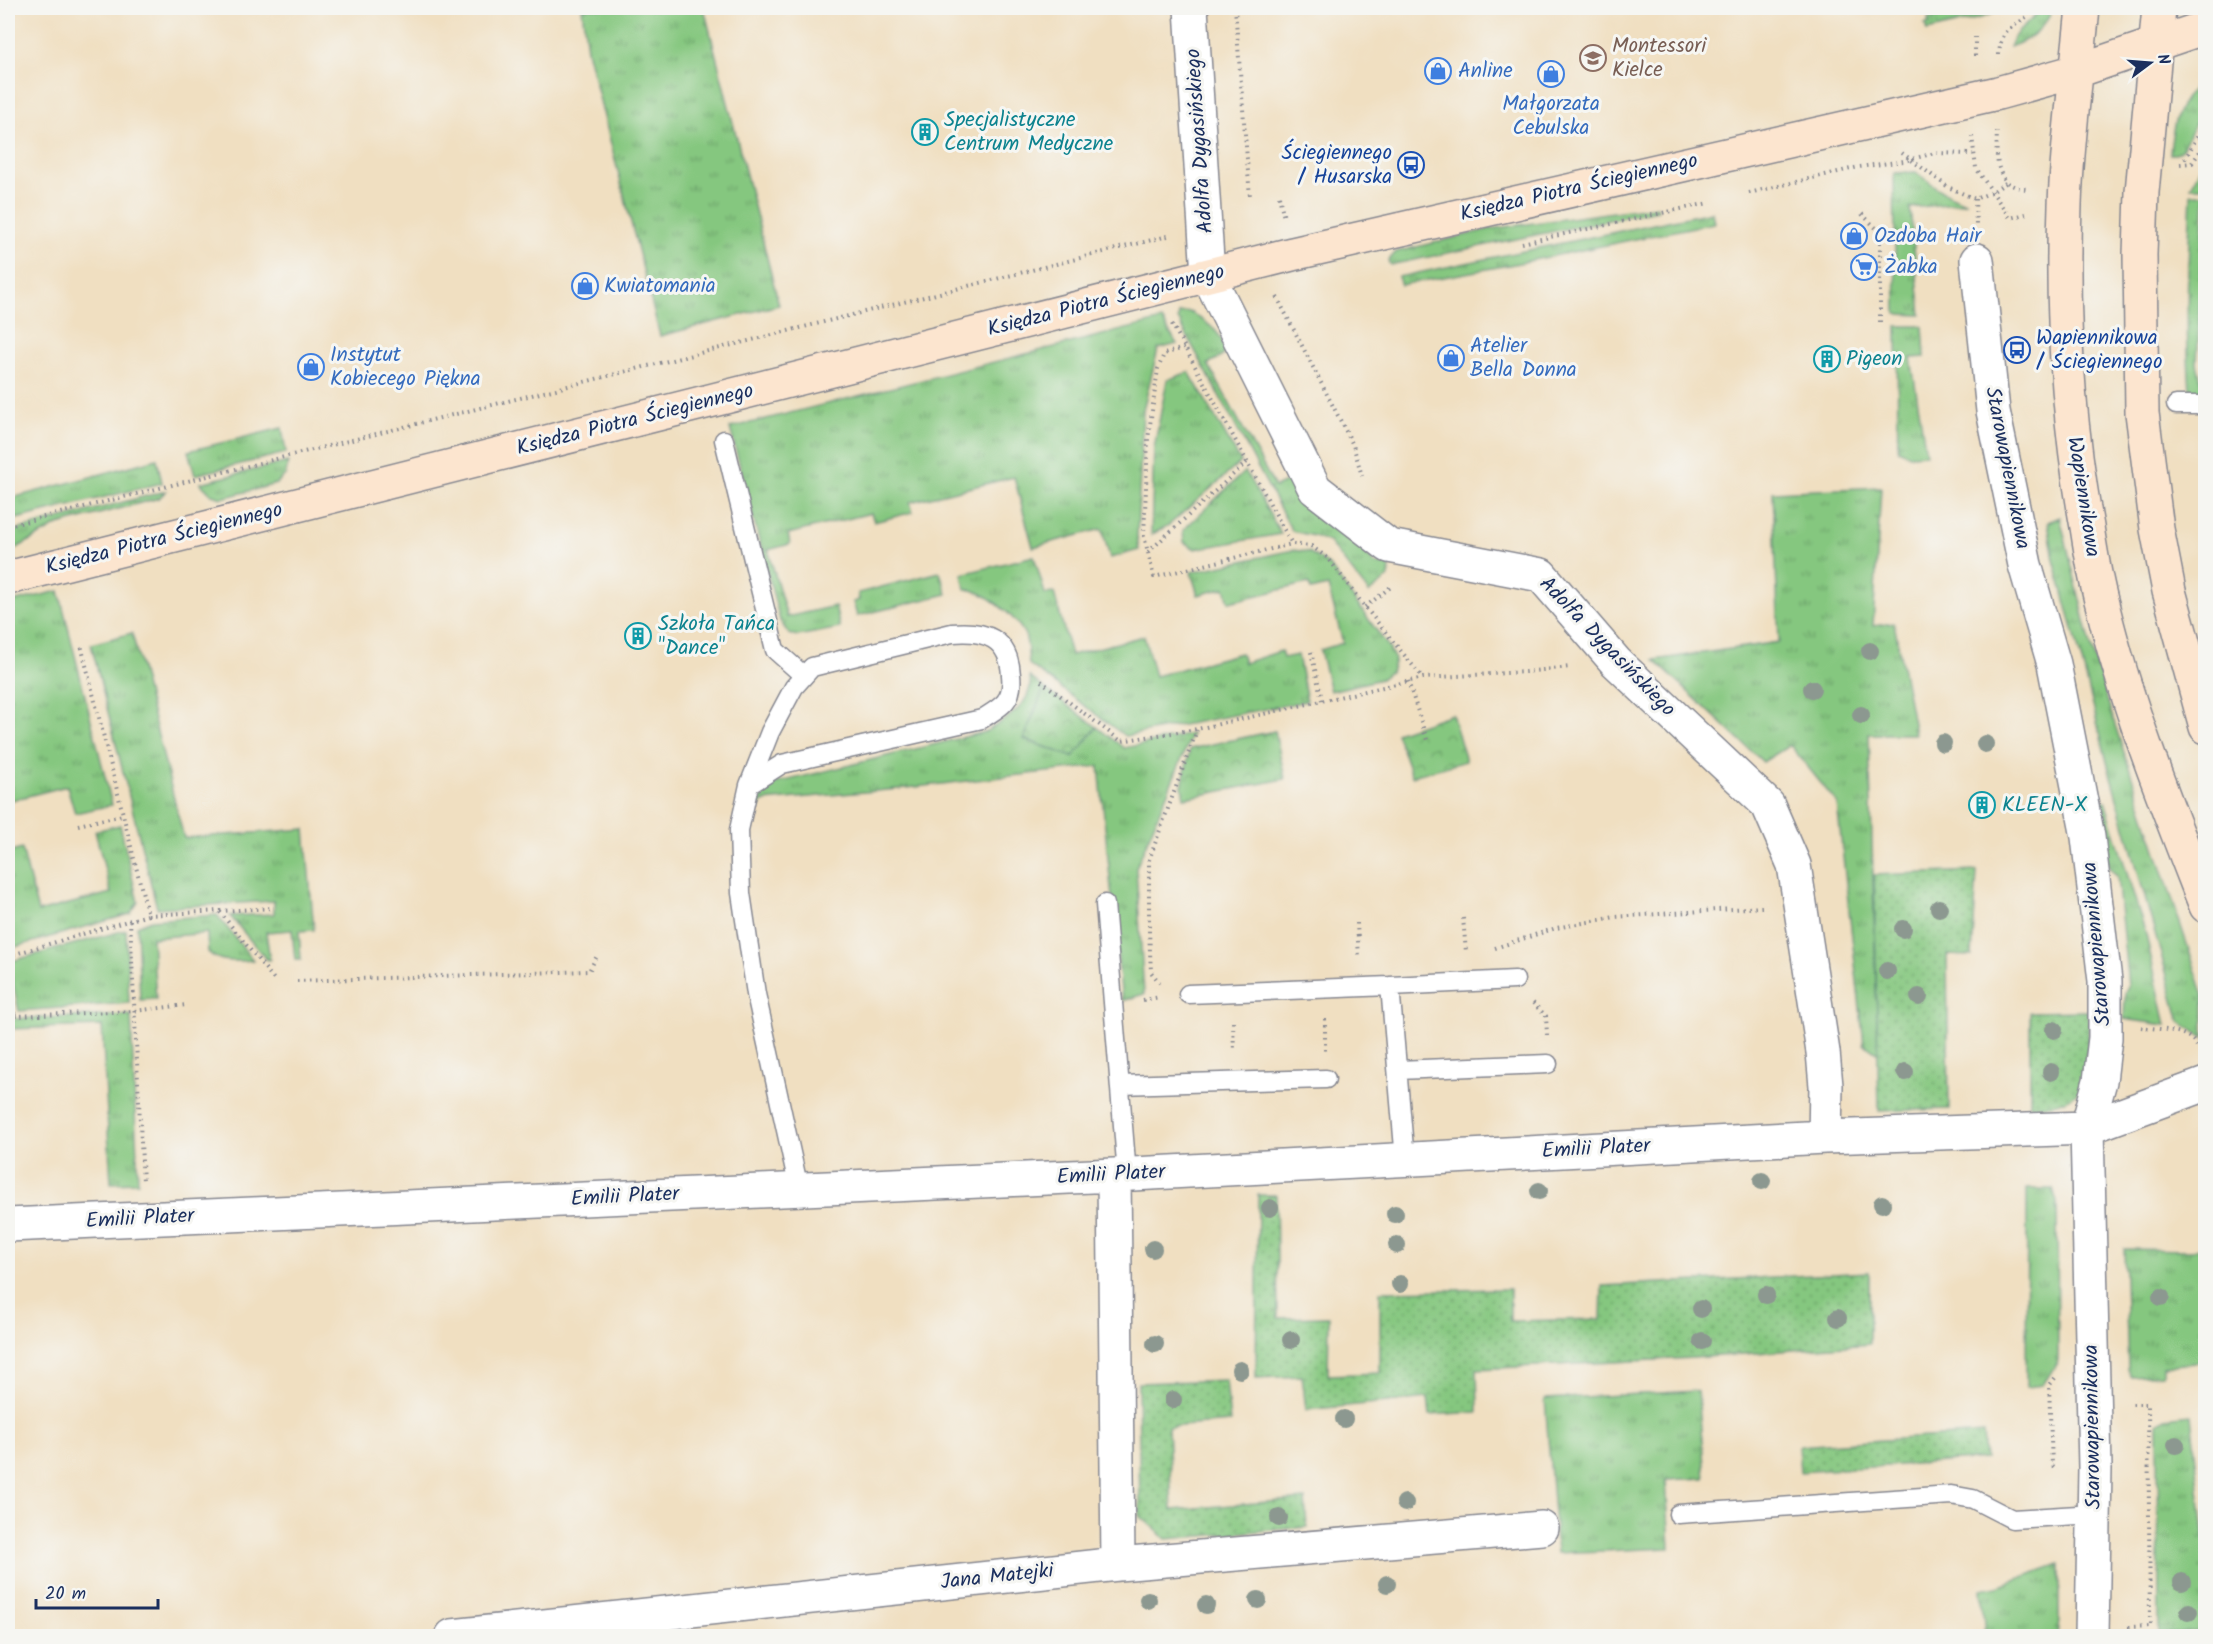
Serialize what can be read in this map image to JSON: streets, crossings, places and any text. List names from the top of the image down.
{
  "streets": {
    "street": [
      "Adolfa Dygasińskiego",
      "Księdza Piotra Ściegiennego",
      "Starowapiennikowa",
      "Wapiennikowa",
      "Emilii Plater",
      "Jana Matejki"
    ]
  },
  "crossings": [
    ["Adolfa Dygasińskiego", "Księdza Piotra Ściegiennego"],
    ["Adolfa Dygasińskiego", "Emilii Plater"],
    ["Księdza Piotra Ściegiennego", "Wapiennikowa"],
    ["Starowapiennikowa", "Emilii Plater"]
  ],
  "places": {
    "school or university": ["Montessori Kielce"],
    "shop": [
      "Anline",
      "Małgorzata Cebulska",
      "Ozdoba Hair",
      "Kwiatomania",
      "Atelier Bella Donna",
      "Instytut Kobiecego Piękna"
    ],
    "building": [
      "Specjalistyczne Centrum Medyczne",
      "Pigeon",
      "Szkoła Tańca \"Dance\"",
      "KLEEN-X"
    ],
    "bus stop": ["Ściegiennego / Husarska", "Wapiennikowa / Ściegiennego"],
    "supermarket": ["Żabka"]
  },
  "scale_bar": "20 m",
  "north": "right"
}
